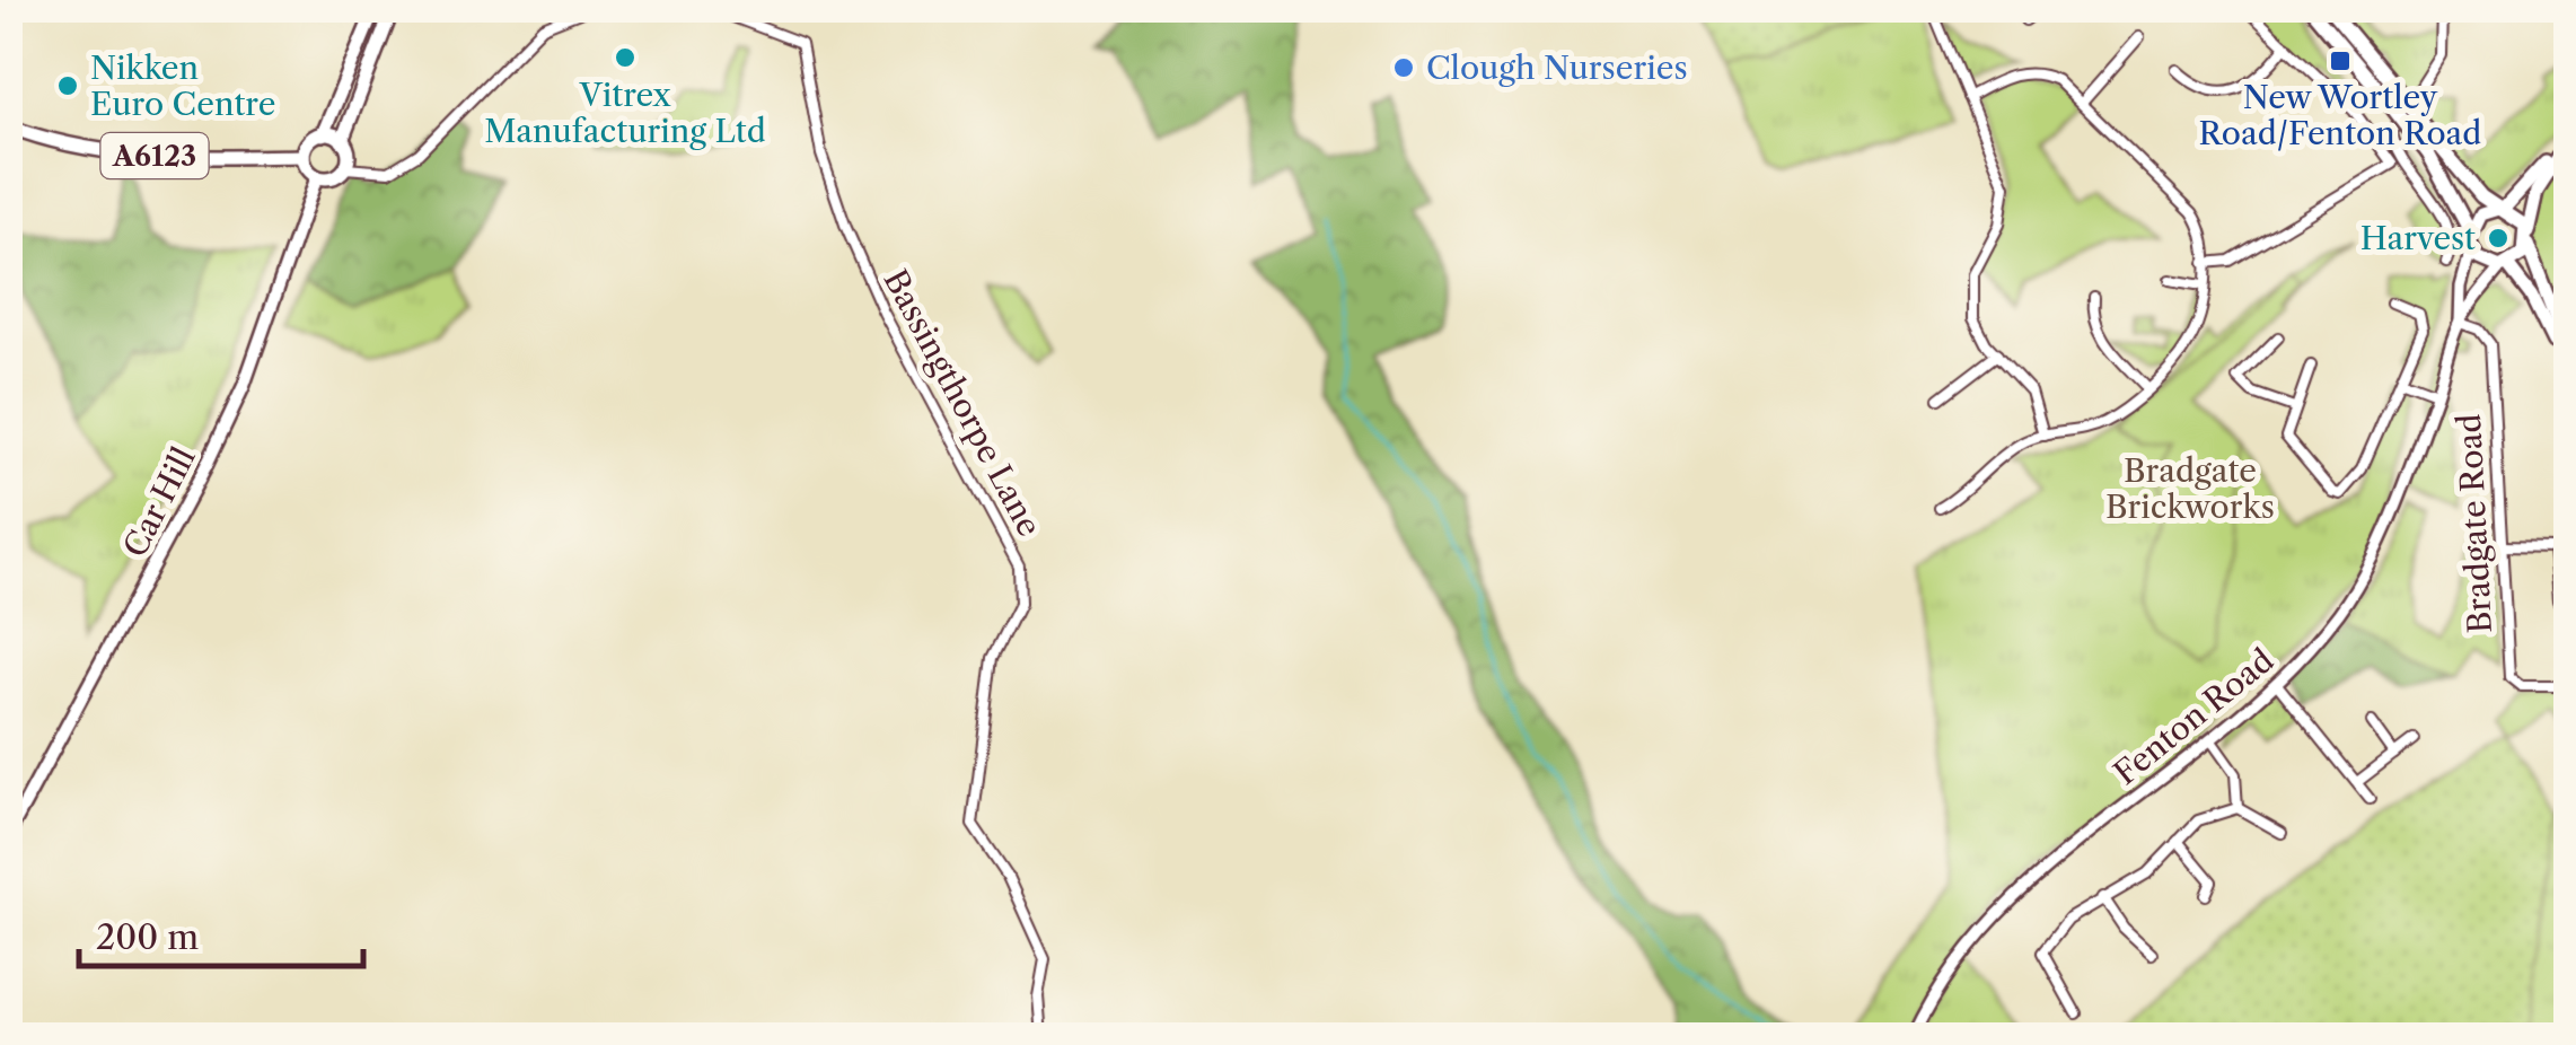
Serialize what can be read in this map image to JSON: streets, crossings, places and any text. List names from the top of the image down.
{
  "streets": {
    "main road": ["A6123", "Car Hill"],
    "street": ["Bassingthorpe Lane", "Bradgate Road", "Fenton Road"]
  },
  "crossings": [
    ["A6123", "Car Hill"],
    ["Bradgate Road", "Fenton Road"]
  ],
  "parks": ["Bradgate Brickworks"],
  "places": {
    "other": [
      "Vitrex Manufacturing Ltd",
      "Clough Nurseries",
      "Nikken Euro Centre",
      "Harvest"
    ],
    "transit": ["New Wortley Road/Fenton Road"]
  },
  "scale_bar": "200 m"
}
